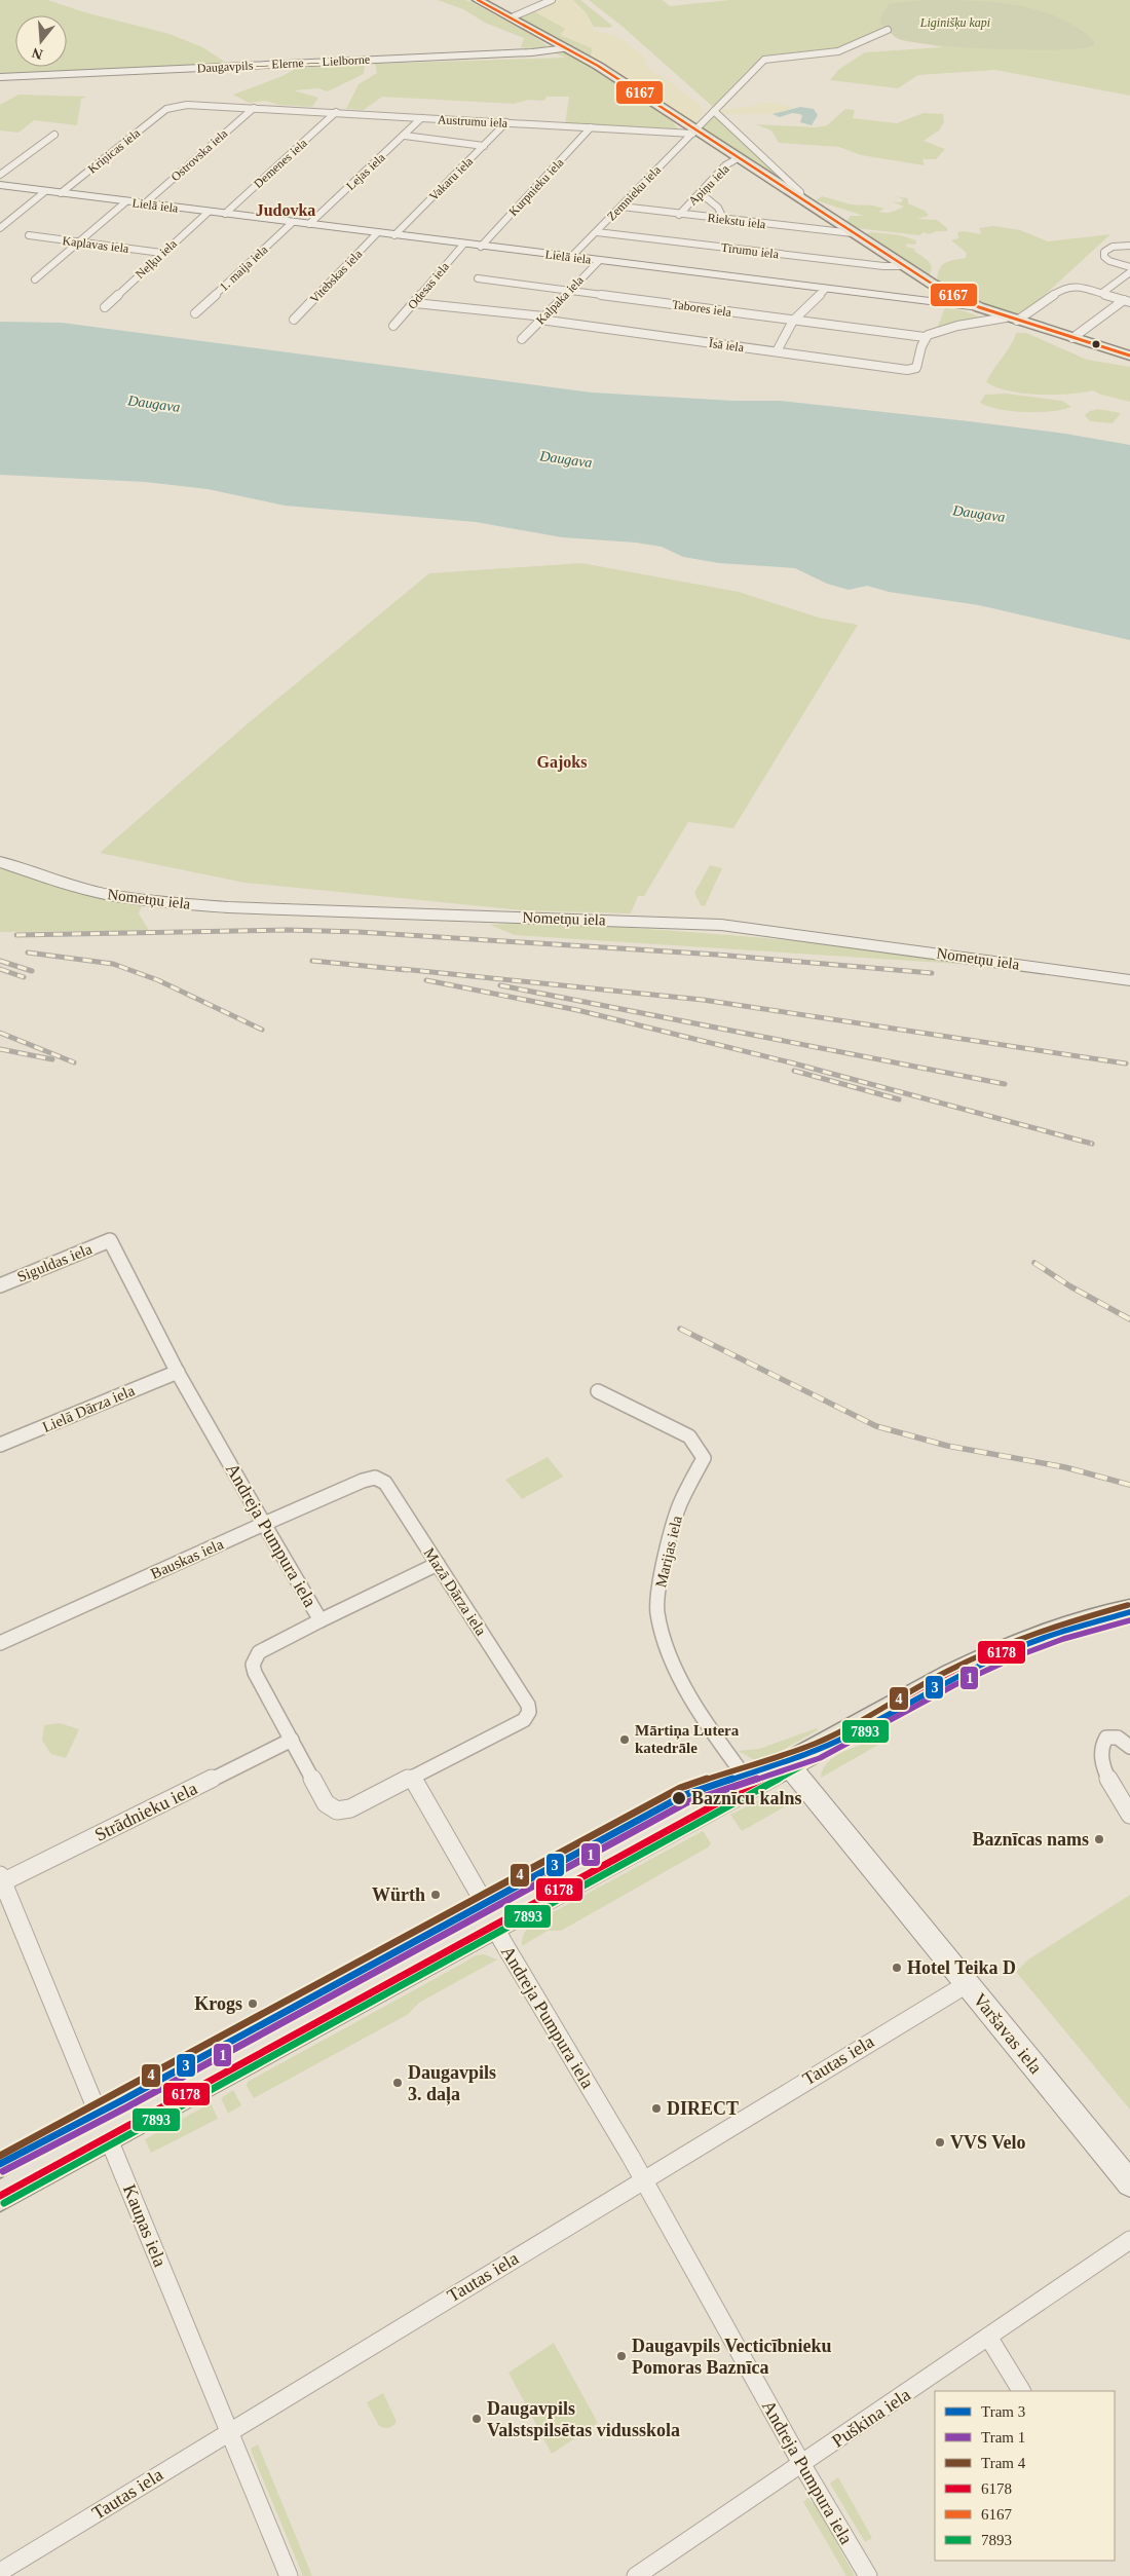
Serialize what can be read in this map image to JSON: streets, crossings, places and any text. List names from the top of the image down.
{
  "streets": {
    "main road": ["Lielā iela"],
    "street": [
      "Daugavpils — Elerne — Lielborne",
      "Austrumu iela",
      "Kriņicas iela",
      "Ostrovska iela",
      "Demenes iela",
      "Lejas iela",
      "Vakaru iela",
      "Apiņu iela",
      "Kurpnieku iela",
      "Zemnieku iela",
      "Riekstu iela",
      "Kaplavas iela",
      "Tīrumu iela",
      "Neļķu iela",
      "1. maija iela",
      "Vitebskas iela",
      "Odesas iela",
      "Kalpaka iela",
      "Tabores iela",
      "Īsā iela",
      "Nometņu iela",
      "Siguldas iela",
      "Lielā Dārza iela",
      "Andreja Pumpura iela",
      "Marijas iela",
      "Bauskas iela",
      "Mazā Dārza iela",
      "Strādnieku iela",
      "Varšavas iela",
      "Tautas iela",
      "Kauņas iela",
      "Puškina iela"
    ]
  },
  "crossings": [
    ["Austrumu iela", "Kriņicas iela"],
    ["Austrumu iela", "Ostrovska iela"],
    ["Austrumu iela", "Demenes iela"],
    ["Austrumu iela", "Lejas iela"],
    ["Austrumu iela", "Vakaru iela"],
    ["Austrumu iela", "Kurpnieku iela"],
    ["Austrumu iela", "Zemnieku iela"],
    ["Kriņicas iela", "Lielā iela"],
    ["Ostrovska iela", "Lielā iela"],
    ["Demenes iela", "Lielā iela"],
    ["Lejas iela", "Lielā iela"],
    ["Vakaru iela", "Lielā iela"],
    ["Apiņu iela", "Riekstu iela"],
    ["Kurpnieku iela", "Lielā iela"],
    ["Zemnieku iela", "Lielā iela"],
    ["Zemnieku iela", "Riekstu iela"],
    ["Zemnieku iela", "Tīrumu iela"],
    ["Lielā iela", "Neļķu iela"],
    ["Lielā iela", "1. maija iela"],
    ["Lielā iela", "Vitebskas iela"],
    ["Lielā iela", "Odesas iela"],
    ["Lielā iela", "Kalpaka iela"],
    ["Kaplavas iela", "Neļķu iela"],
    ["Odesas iela", "Īsā iela"],
    ["Kalpaka iela", "Tabores iela"],
    ["Kalpaka iela", "Īsā iela"],
    ["Tabores iela", "Īsā iela"],
    ["Siguldas iela", "Andreja Pumpura iela"],
    ["Lielā Dārza iela", "Andreja Pumpura iela"],
    ["Andreja Pumpura iela", "Bauskas iela"],
    ["Andreja Pumpura iela", "Mazā Dārza iela"],
    ["Andreja Pumpura iela", "Strādnieku iela"],
    ["Andreja Pumpura iela", "Tautas iela"],
    ["Andreja Pumpura iela", "Puškina iela"],
    ["Bauskas iela", "Mazā Dārza iela"],
    ["Strādnieku iela", "Kauņas iela"],
    ["Varšavas iela", "Tautas iela"],
    ["Tautas iela", "Kauņas iela"]
  ],
  "districts": ["Judovka", "Gajoks"],
  "water": ["Daugava"],
  "parks": ["Liginišķu kapi"],
  "places": [
    "Mārtiņa Lutera katedrāle",
    "Baznīcu kalns",
    "Baznīcas nams",
    "Würth",
    "Hotel Teika D",
    "Krogs",
    "Daugavpils 3. daļa",
    "DIRECT",
    "VVS Velo",
    "Daugavpils Vecticībnieku Pomoras Baznīca",
    "Daugavpils Valstspilsētas vidusskola"
  ],
  "lines": [
    "transit line 6167",
    "tram line 4",
    "transit line 6178",
    "tram line 3",
    "transit line 7893",
    "tram line 1"
  ],
  "legend": [
    "Tram 3",
    "Tram 1",
    "Tram 4",
    "6178",
    "6167",
    "7893"
  ],
  "north": "bottom"
}
